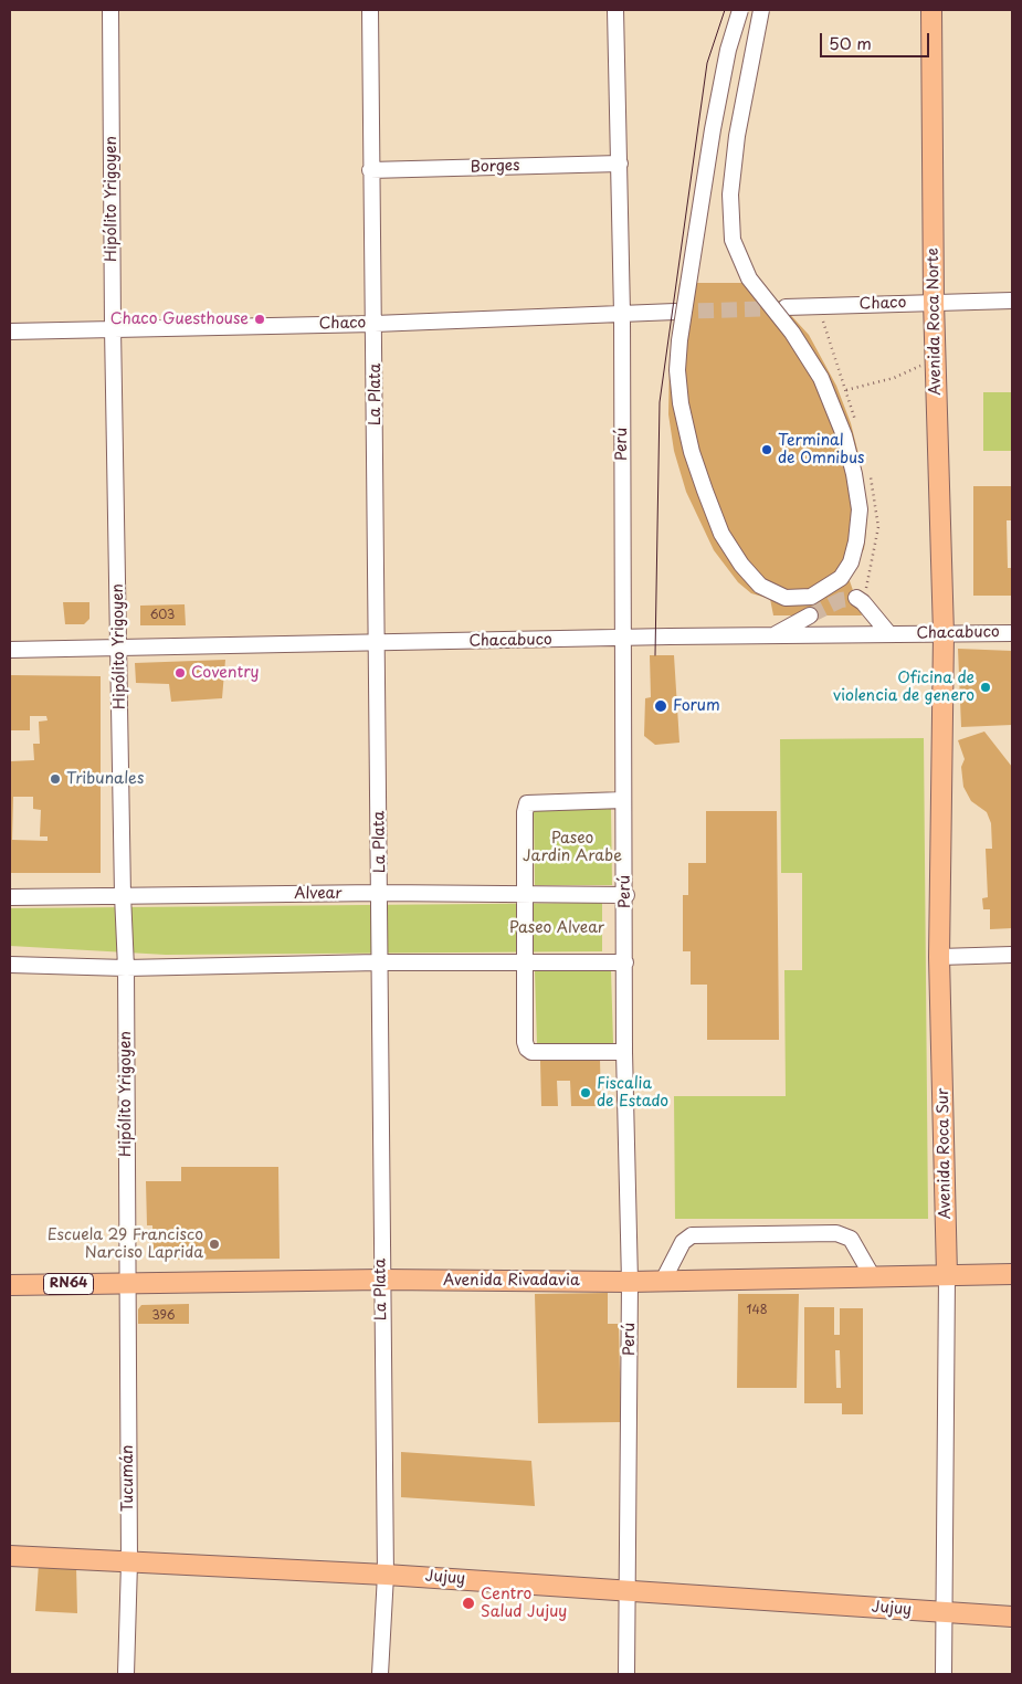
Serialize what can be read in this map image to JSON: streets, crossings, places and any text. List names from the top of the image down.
{
  "streets": {
    "main road": [
      "Avenida Roca Norte",
      "Avenida Roca Sur",
      "Avenida Rivadavia",
      "RN64",
      "Jujuy"
    ],
    "street": [
      "Borges",
      "Hipólito Yrigoyen",
      "Chaco",
      "La Plata",
      "Perú",
      "Chacabuco",
      "Alvear",
      "Tucumán"
    ]
  },
  "crossings": [
    ["Borges", "La Plata"],
    ["Borges", "Perú"],
    ["Hipólito Yrigoyen", "Chaco"],
    ["Hipólito Yrigoyen", "Chacabuco"],
    ["Hipólito Yrigoyen", "Alvear"],
    ["Hipólito Yrigoyen", "Avenida Rivadavia"],
    ["Hipólito Yrigoyen", "Tucumán"],
    ["Chaco", "Avenida Roca Norte"],
    ["Chaco", "La Plata"],
    ["Chaco", "Perú"],
    ["Avenida Roca Norte", "Chacabuco"],
    ["Avenida Roca Norte", "Avenida Roca Sur"],
    ["La Plata", "Chacabuco"],
    ["La Plata", "Alvear"],
    ["La Plata", "Avenida Rivadavia"],
    ["La Plata", "Jujuy"],
    ["Perú", "Chacabuco"],
    ["Perú", "Alvear"],
    ["Perú", "Avenida Rivadavia"],
    ["Perú", "Jujuy"],
    ["Chacabuco", "Avenida Roca Sur"],
    ["Avenida Roca Sur", "Avenida Rivadavia"],
    ["Avenida Roca Sur", "Jujuy"],
    ["Avenida Rivadavia", "Tucumán"],
    ["Tucumán", "Jujuy"]
  ],
  "parks": ["Paseo Jardin Arabe", "Paseo Alvear"],
  "places": [
    "Chaco Guesthouse",
    "Terminal de Omnibus",
    "Coventry",
    "Oficina de violencia de genero",
    "Forum",
    "Tribunales",
    "Fiscalia de Estado",
    "Escuela 29 Francisco Narciso Laprida",
    "Centro Salud Jujuy"
  ],
  "house_numbers": ["603", "148", "396"],
  "scale_bar": "50 m"
}
